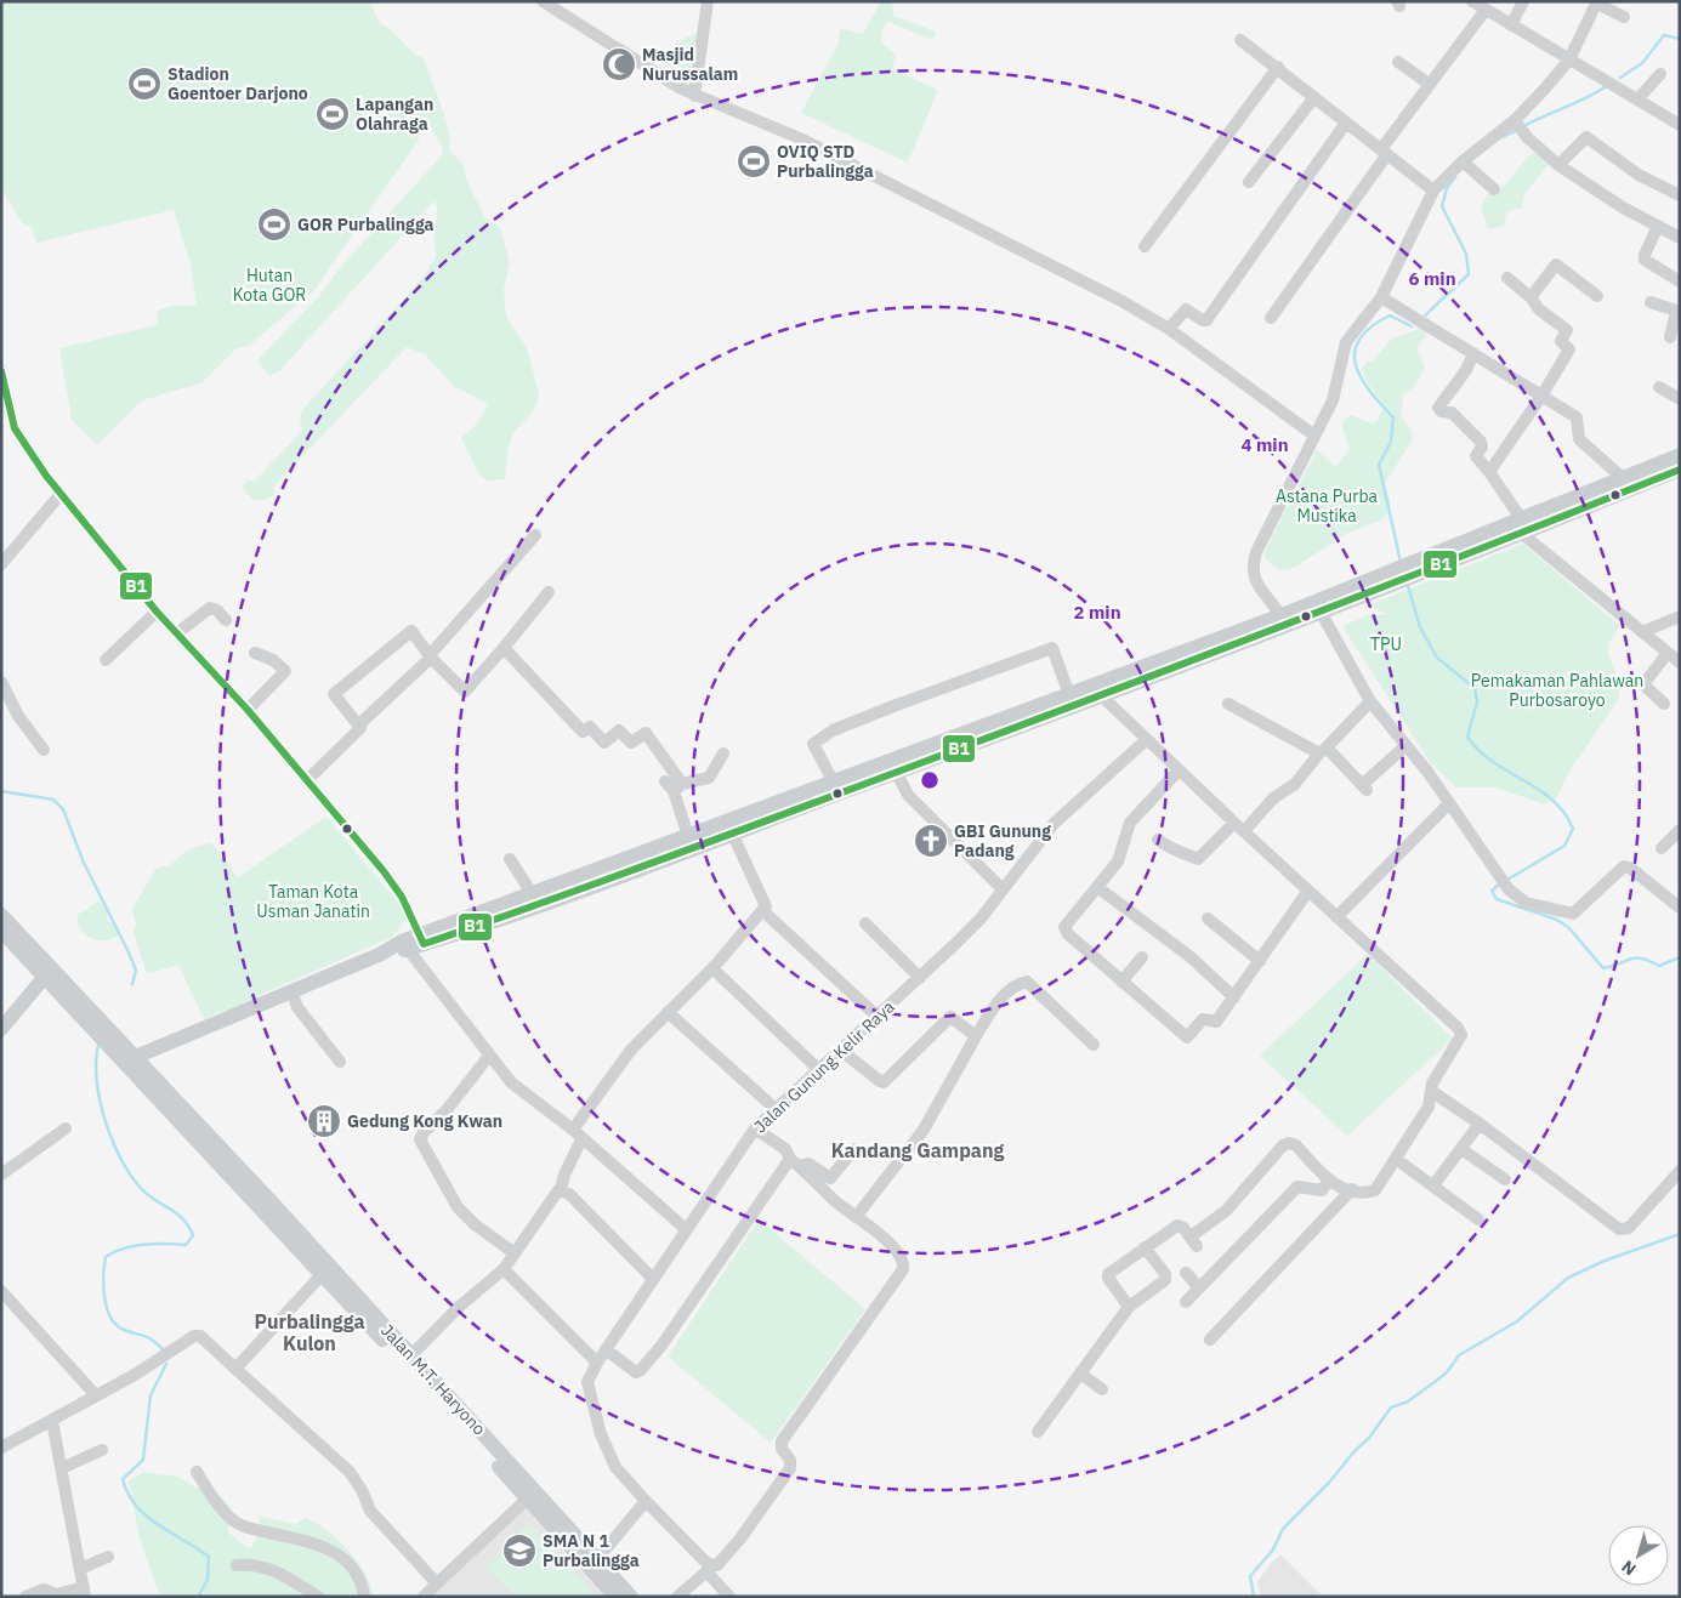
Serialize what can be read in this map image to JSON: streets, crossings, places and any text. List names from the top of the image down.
{
  "streets": {
    "main road": ["Jalan M.T. Haryono"],
    "street": ["Jalan Gunung Kelir Raya"]
  },
  "districts": ["Kandang Gampang", "Purbalingga Kulon"],
  "parks": [
    "Hutan Kota GOR",
    "Astana Purba Mustika",
    "TPU",
    "Pemakaman Pahlawan Purbosaroyo",
    "Taman Kota Usman Janatin"
  ],
  "places": {
    "mosque": ["Masjid Nurussalam"],
    "sports": [
      "Stadion Goentoer Darjono",
      "Lapangan Olahraga",
      "OVIQ STD Purbalingga",
      "GOR Purbalingga"
    ],
    "church": ["GBI Gunung Padang"],
    "building": ["Gedung Kong Kwan"],
    "school or university": ["SMA N 1 Purbalingga"]
  },
  "lines": ["transit line B1"],
  "north": "bottom left",
  "rings": ["6 min", "4 min", "2 min"]
}
